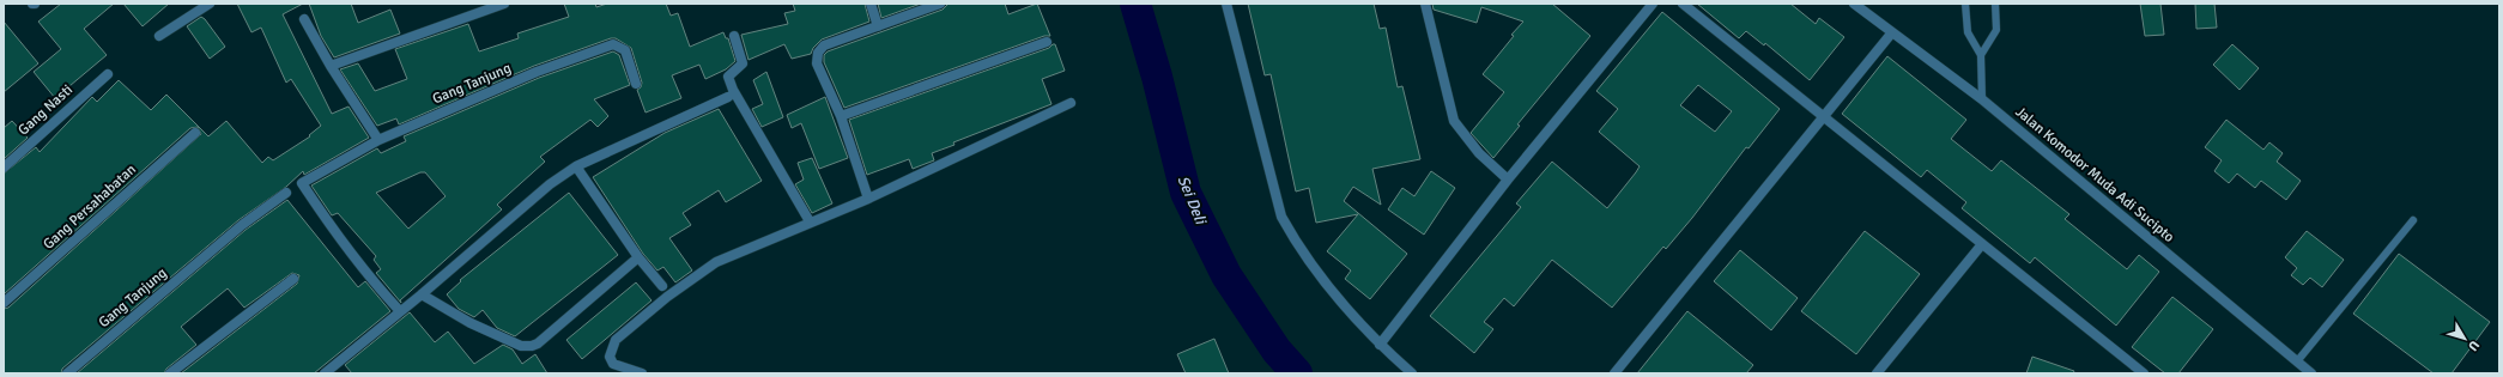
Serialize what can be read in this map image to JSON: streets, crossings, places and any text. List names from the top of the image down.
{
  "streets": {
    "street": [
      "Gang Tanjung",
      "Gang Nasti",
      "Jalan Komodor Muda Adi Sucipto",
      "Gang Persahabatan"
    ]
  },
  "water": ["Sei Deli"],
  "north": "bottom right"
}
